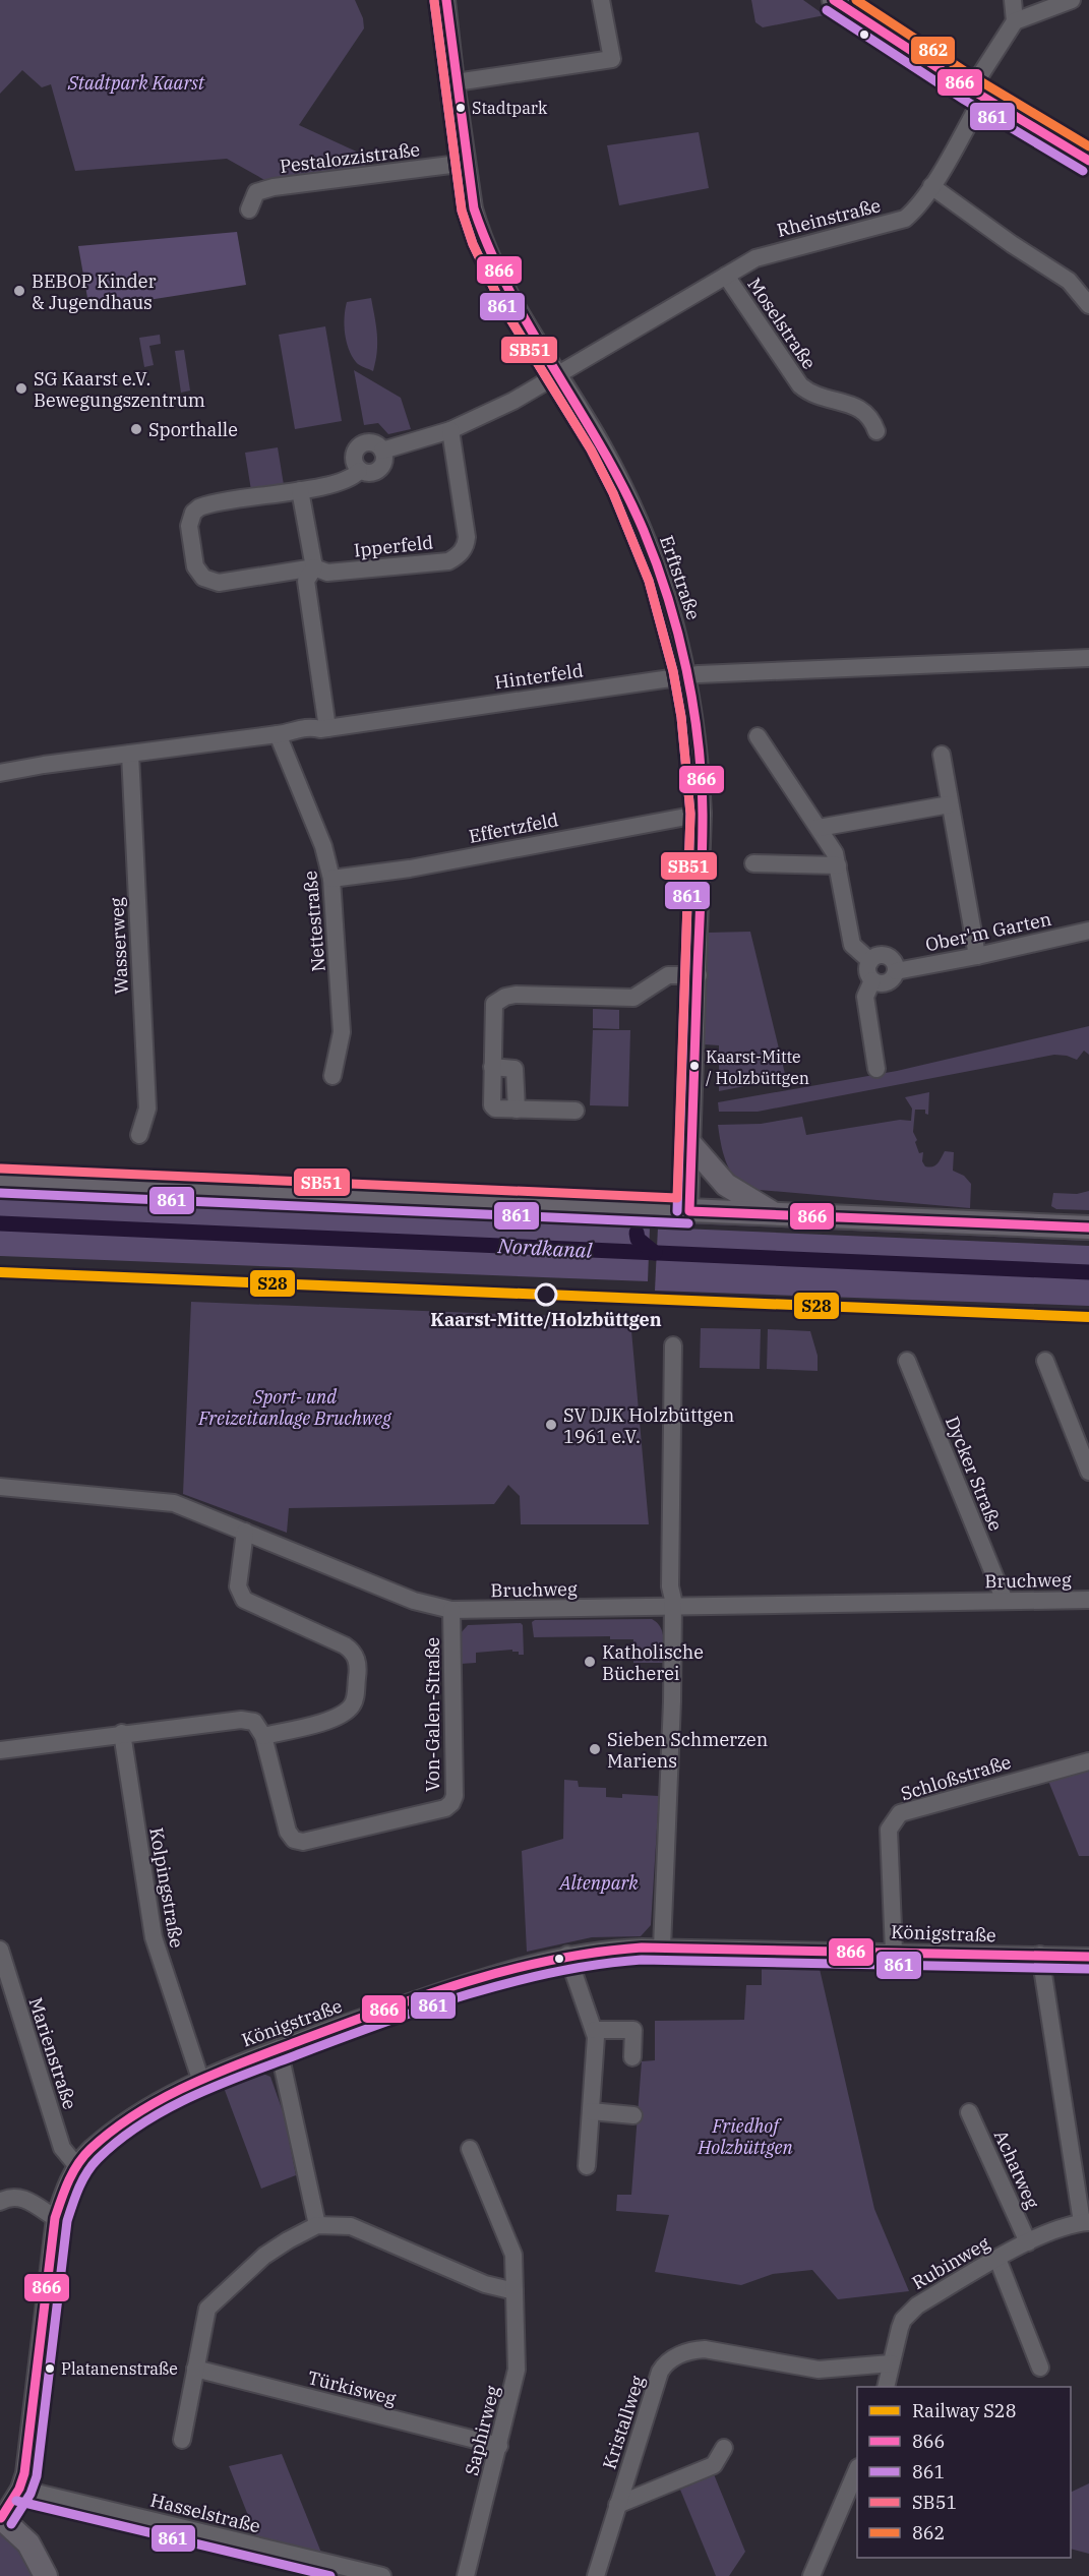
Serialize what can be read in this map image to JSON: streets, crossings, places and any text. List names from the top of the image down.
{
  "streets": {
    "street": [
      "Pestalozzistraße",
      "Rheinstraße",
      "Moselstraße",
      "Ipperfeld",
      "Erftstraße",
      "Hinterfeld",
      "Effertzfeld",
      "Nettestraße",
      "Ober'm Garten",
      "Wasserweg",
      "Dycker Straße",
      "Bruchweg",
      "Von-Galen-Straße",
      "Schloßstraße",
      "Kolpingstraße",
      "Königstraße",
      "Marienstraße",
      "Achatweg",
      "Rubinweg",
      "Türkisweg",
      "Kristallweg",
      "Saphirweg",
      "Hasselstraße"
    ]
  },
  "crossings": [
    ["Pestalozzistraße", "Erftstraße"],
    ["Rheinstraße", "Moselstraße"],
    ["Moselstraße", "Ipperfeld"],
    ["Moselstraße", "Erftstraße"],
    ["Erftstraße", "Hinterfeld"],
    ["Erftstraße", "Effertzfeld"],
    ["Hinterfeld", "Nettestraße"],
    ["Hinterfeld", "Wasserweg"],
    ["Effertzfeld", "Nettestraße"],
    ["Dycker Straße", "Bruchweg"],
    ["Bruchweg", "Von-Galen-Straße"],
    ["Schloßstraße", "Königstraße"],
    ["Kolpingstraße", "Königstraße"],
    ["Königstraße", "Marienstraße"],
    ["Königstraße", "Hasselstraße"],
    ["Achatweg", "Rubinweg"],
    ["Rubinweg", "Kristallweg"],
    ["Türkisweg", "Saphirweg"]
  ],
  "water": ["Nordkanal"],
  "parks": [
    "Stadtpark Kaarst",
    "Sport- und Freizeitanlage Bruchweg",
    "Altenpark",
    "Friedhof Holzbüttgen"
  ],
  "places": [
    "Stadtpark",
    "BEBOP Kinder & Jugendhaus",
    "SG Kaarst e.V. Bewegungszentrum",
    "Sporthalle",
    "Kaarst-Mitte / Holzbüttgen",
    "Kaarst-Mitte/Holzbüttgen",
    "SV DJK Holzbüttgen 1961 e.V.",
    "Katholische Bücherei",
    "Sieben Schmerzen Mariens",
    "Platanenstraße"
  ],
  "lines": [
    "transit line 866",
    "transit line 862",
    "transit line 861",
    "transit line SB51",
    "rail line S28"
  ],
  "legend": [
    "Railway S28",
    "866",
    "861",
    "SB51",
    "862"
  ]
}
